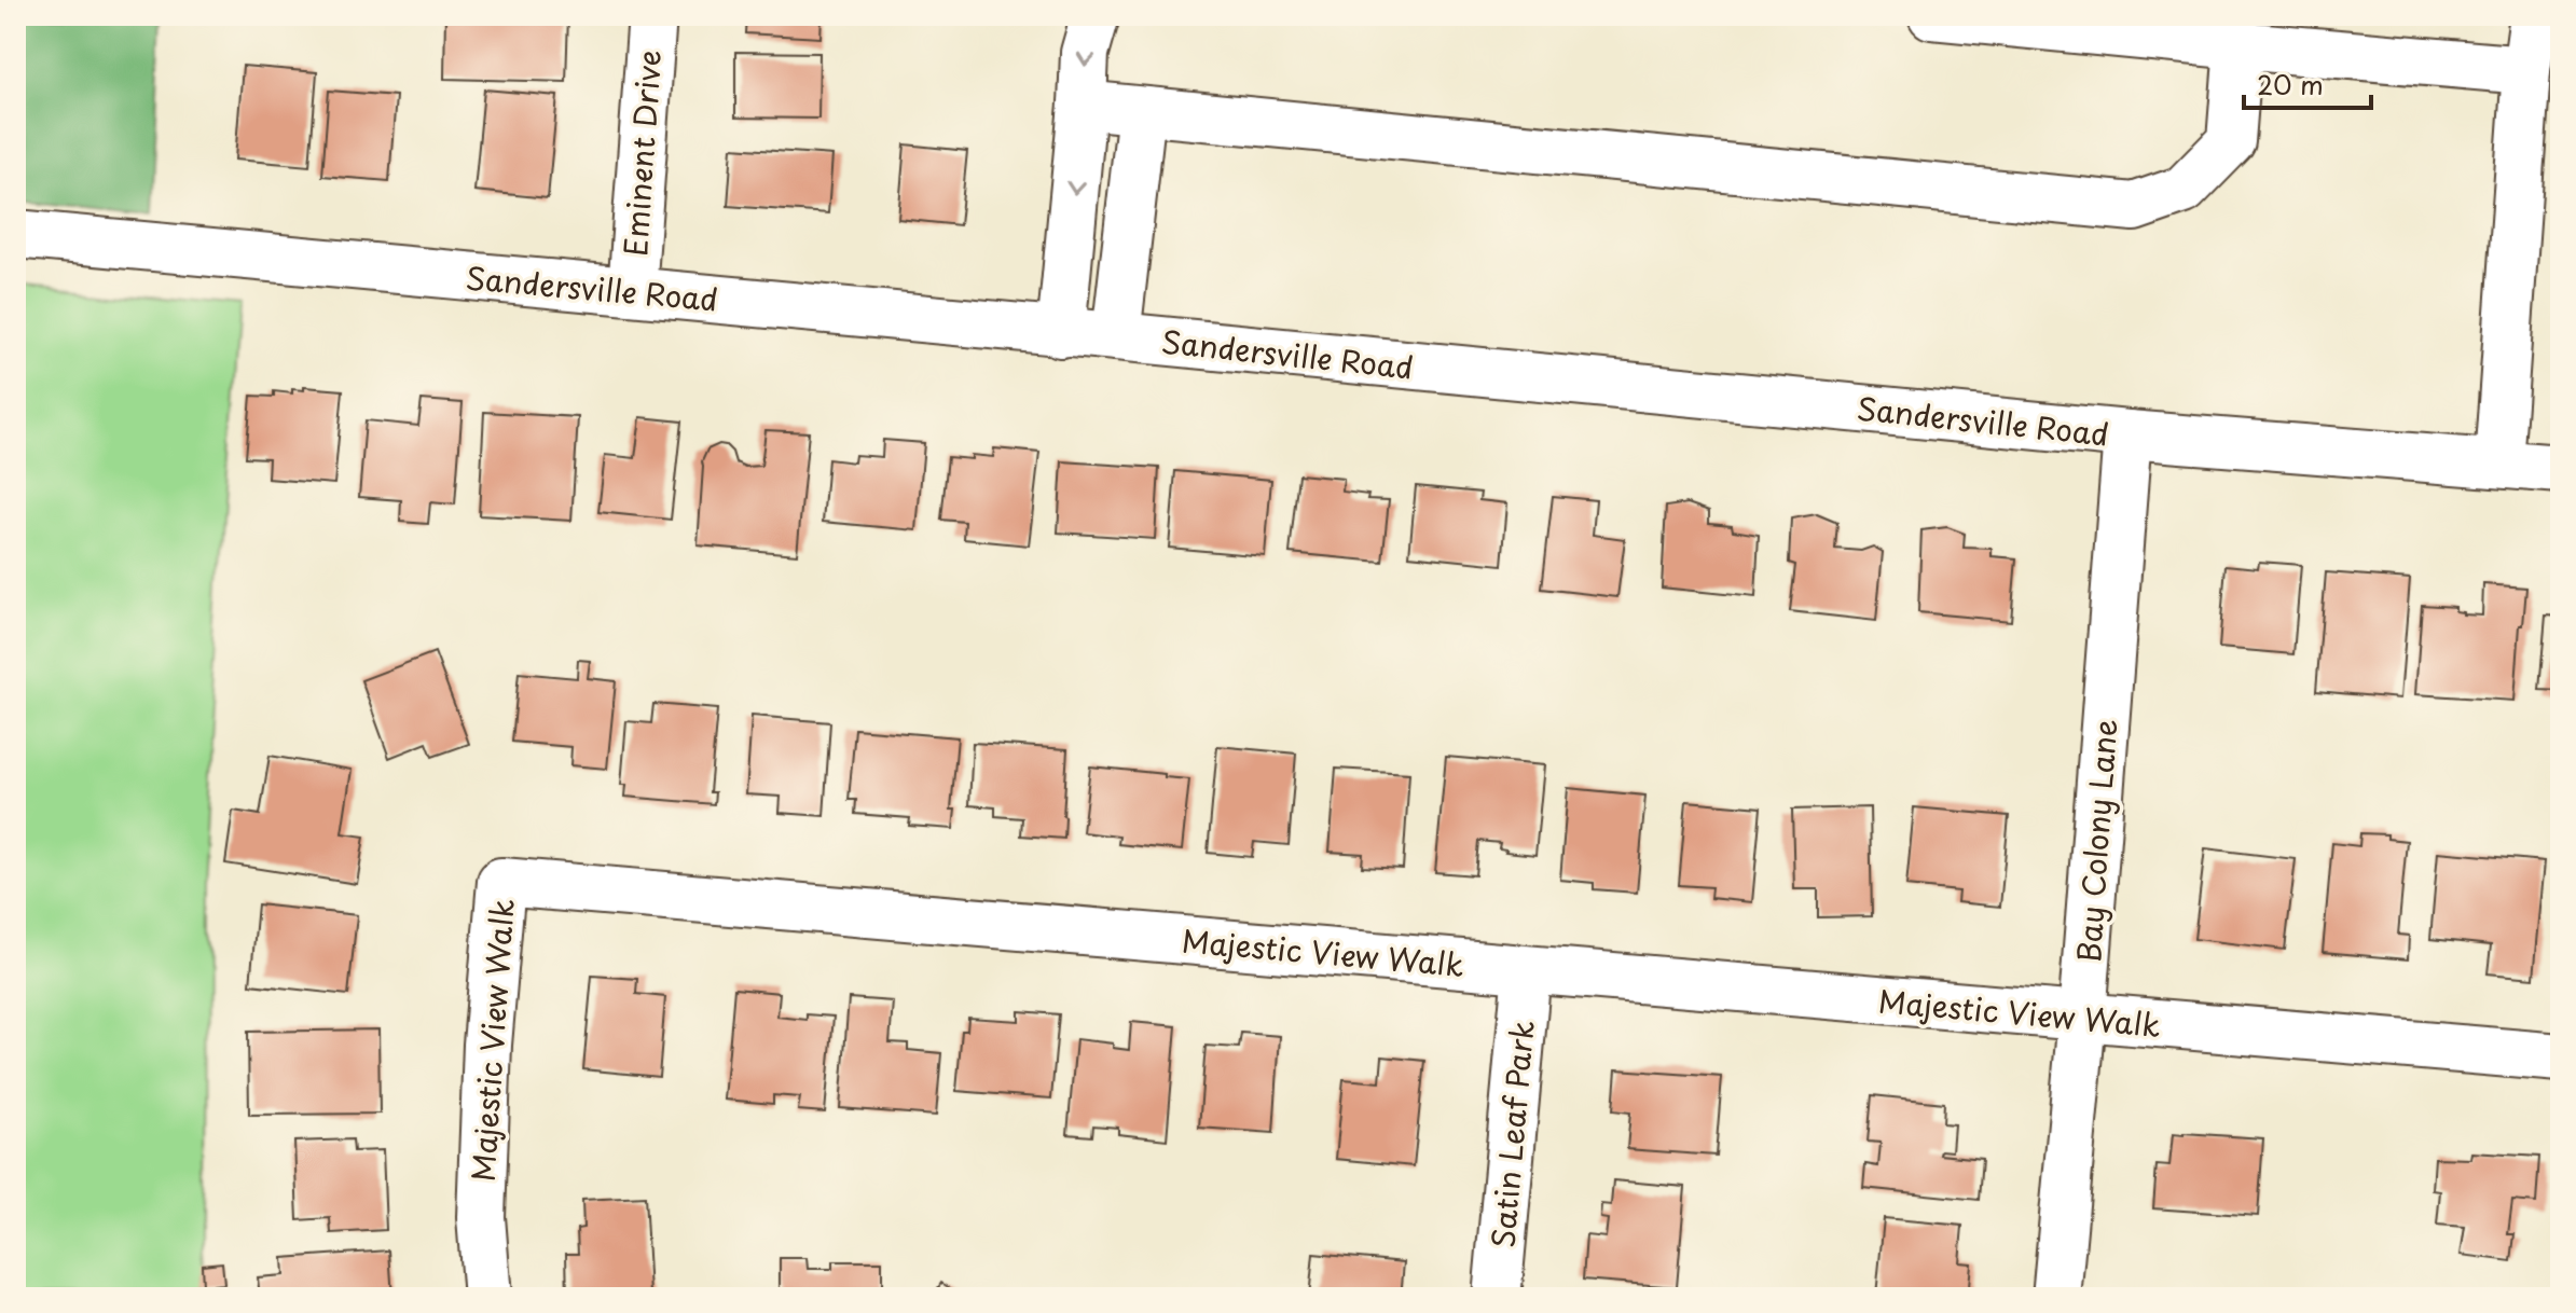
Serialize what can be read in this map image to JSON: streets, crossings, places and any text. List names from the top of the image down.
{
  "streets": {
    "street": [
      "Eminent Drive",
      "Sandersville Road",
      "Bay Colony Lane",
      "Majestic View Walk",
      "Satin Leaf Park"
    ]
  },
  "crossings": [
    ["Eminent Drive", "Sandersville Road"],
    ["Sandersville Road", "Bay Colony Lane"],
    ["Bay Colony Lane", "Majestic View Walk"],
    ["Majestic View Walk", "Satin Leaf Park"]
  ],
  "scale_bar": "20 m"
}
